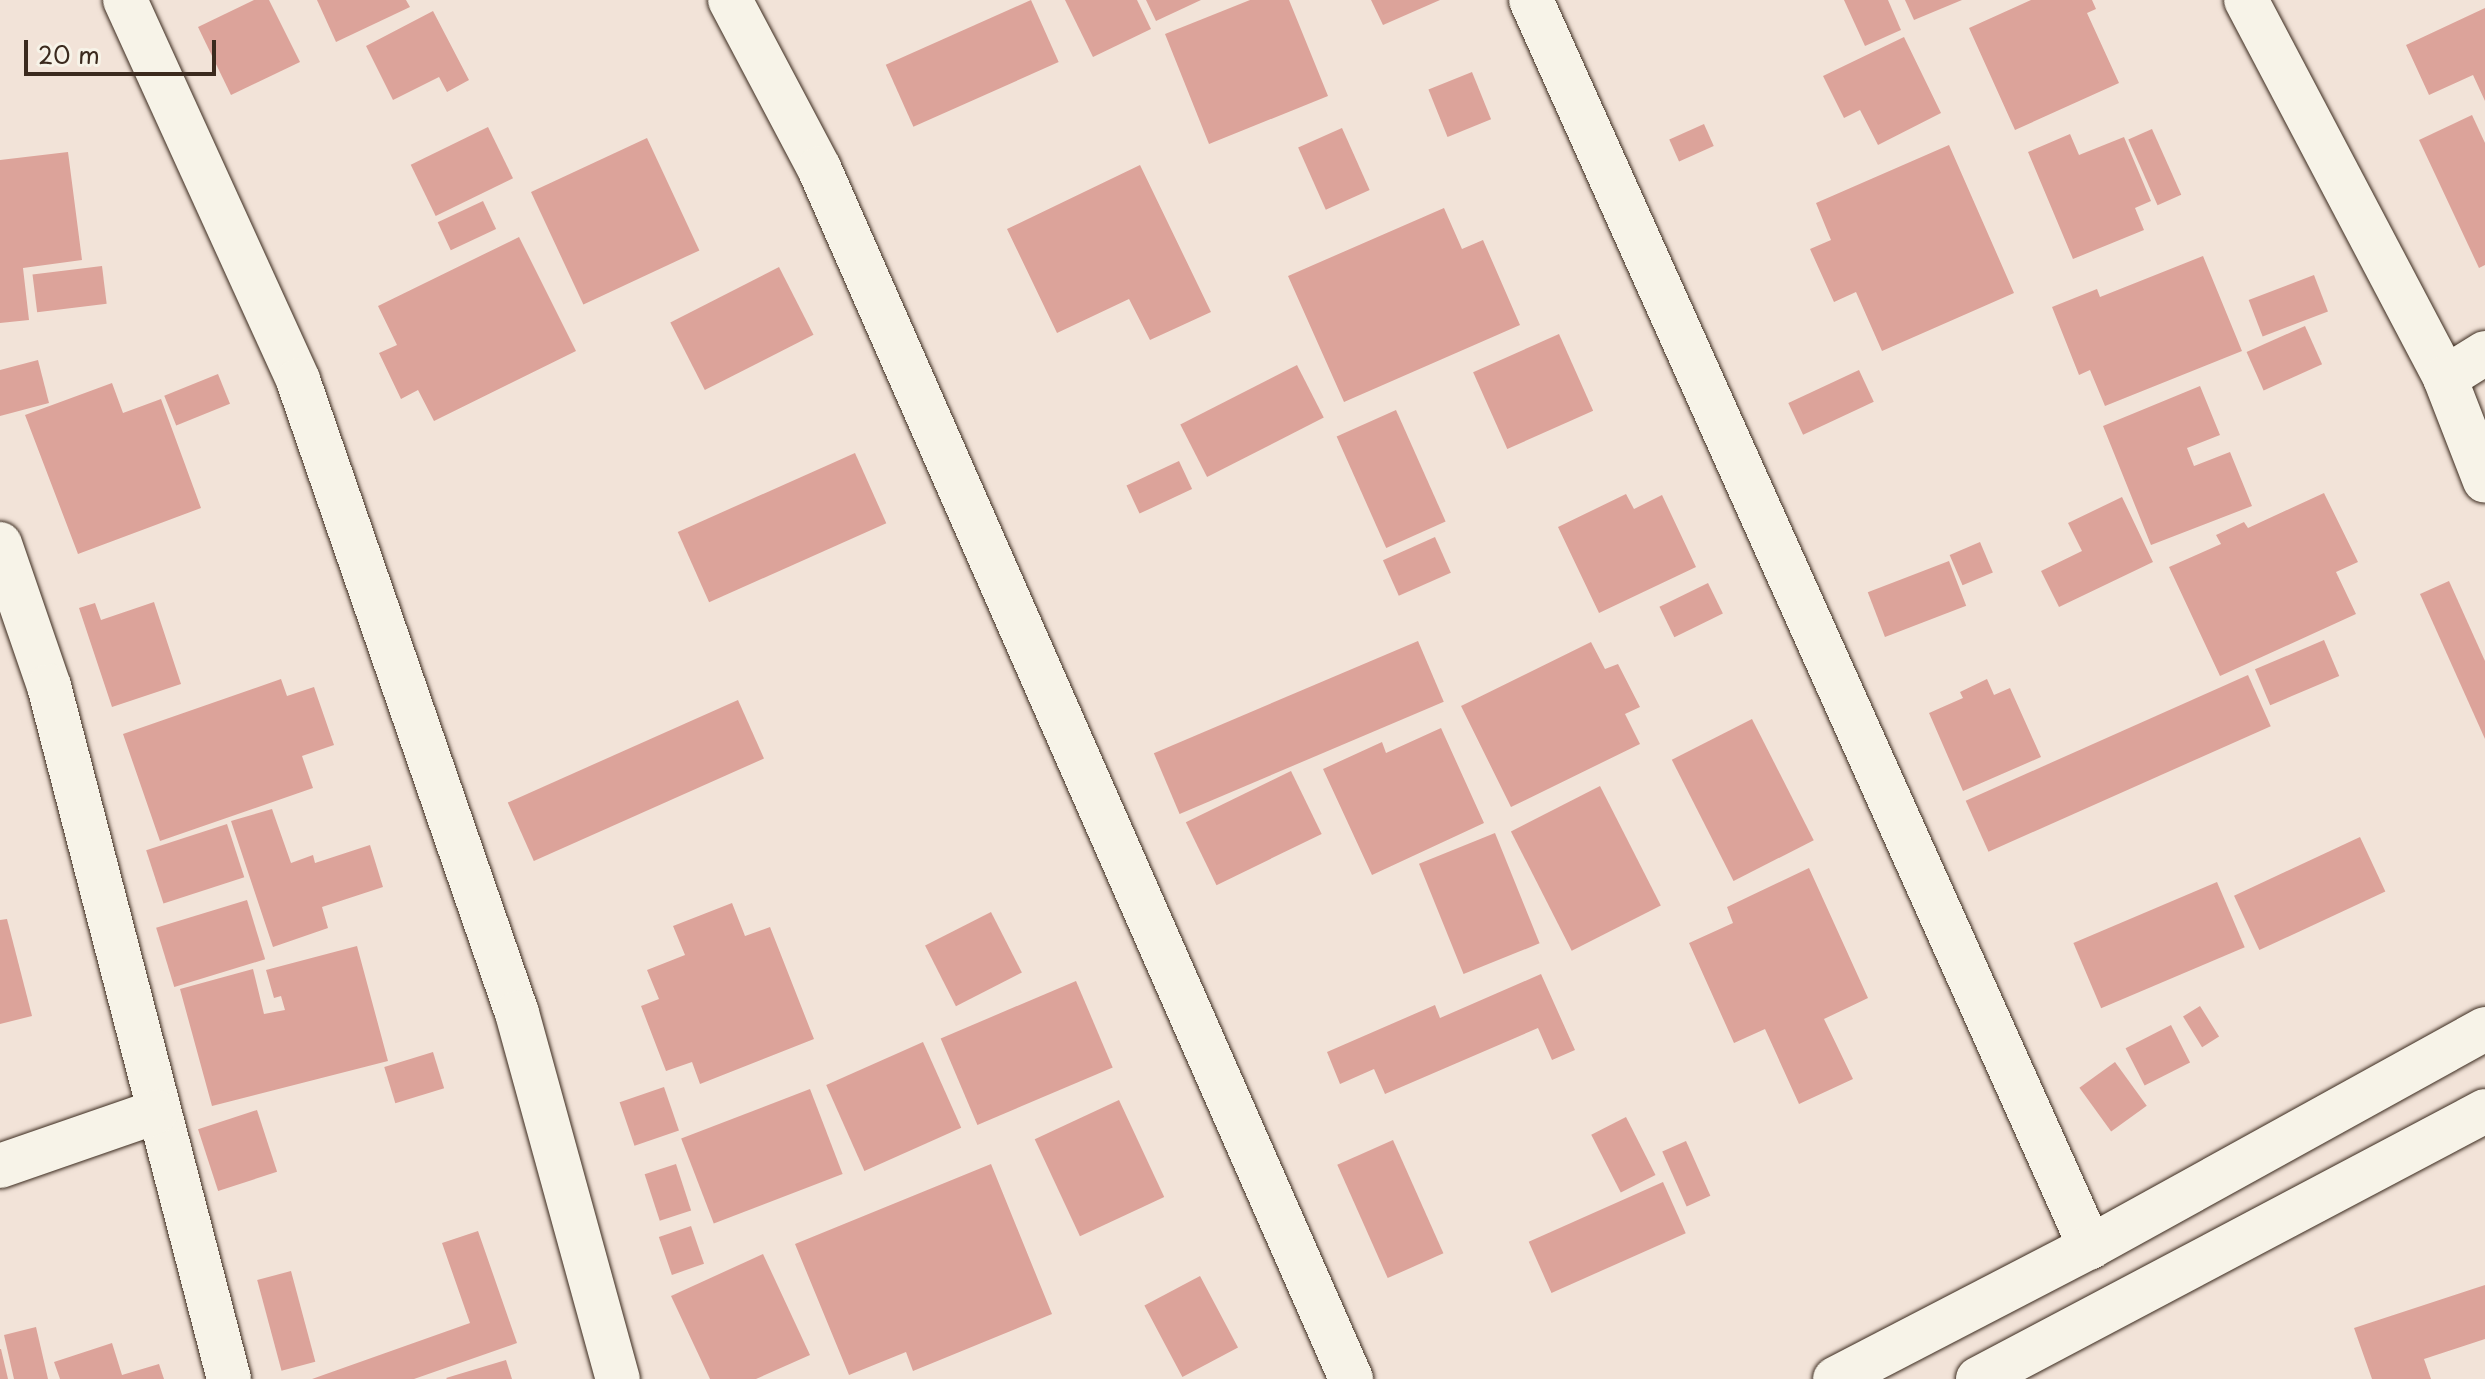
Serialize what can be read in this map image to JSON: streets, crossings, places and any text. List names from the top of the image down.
{
  "scale_bar": "20 m"
}
